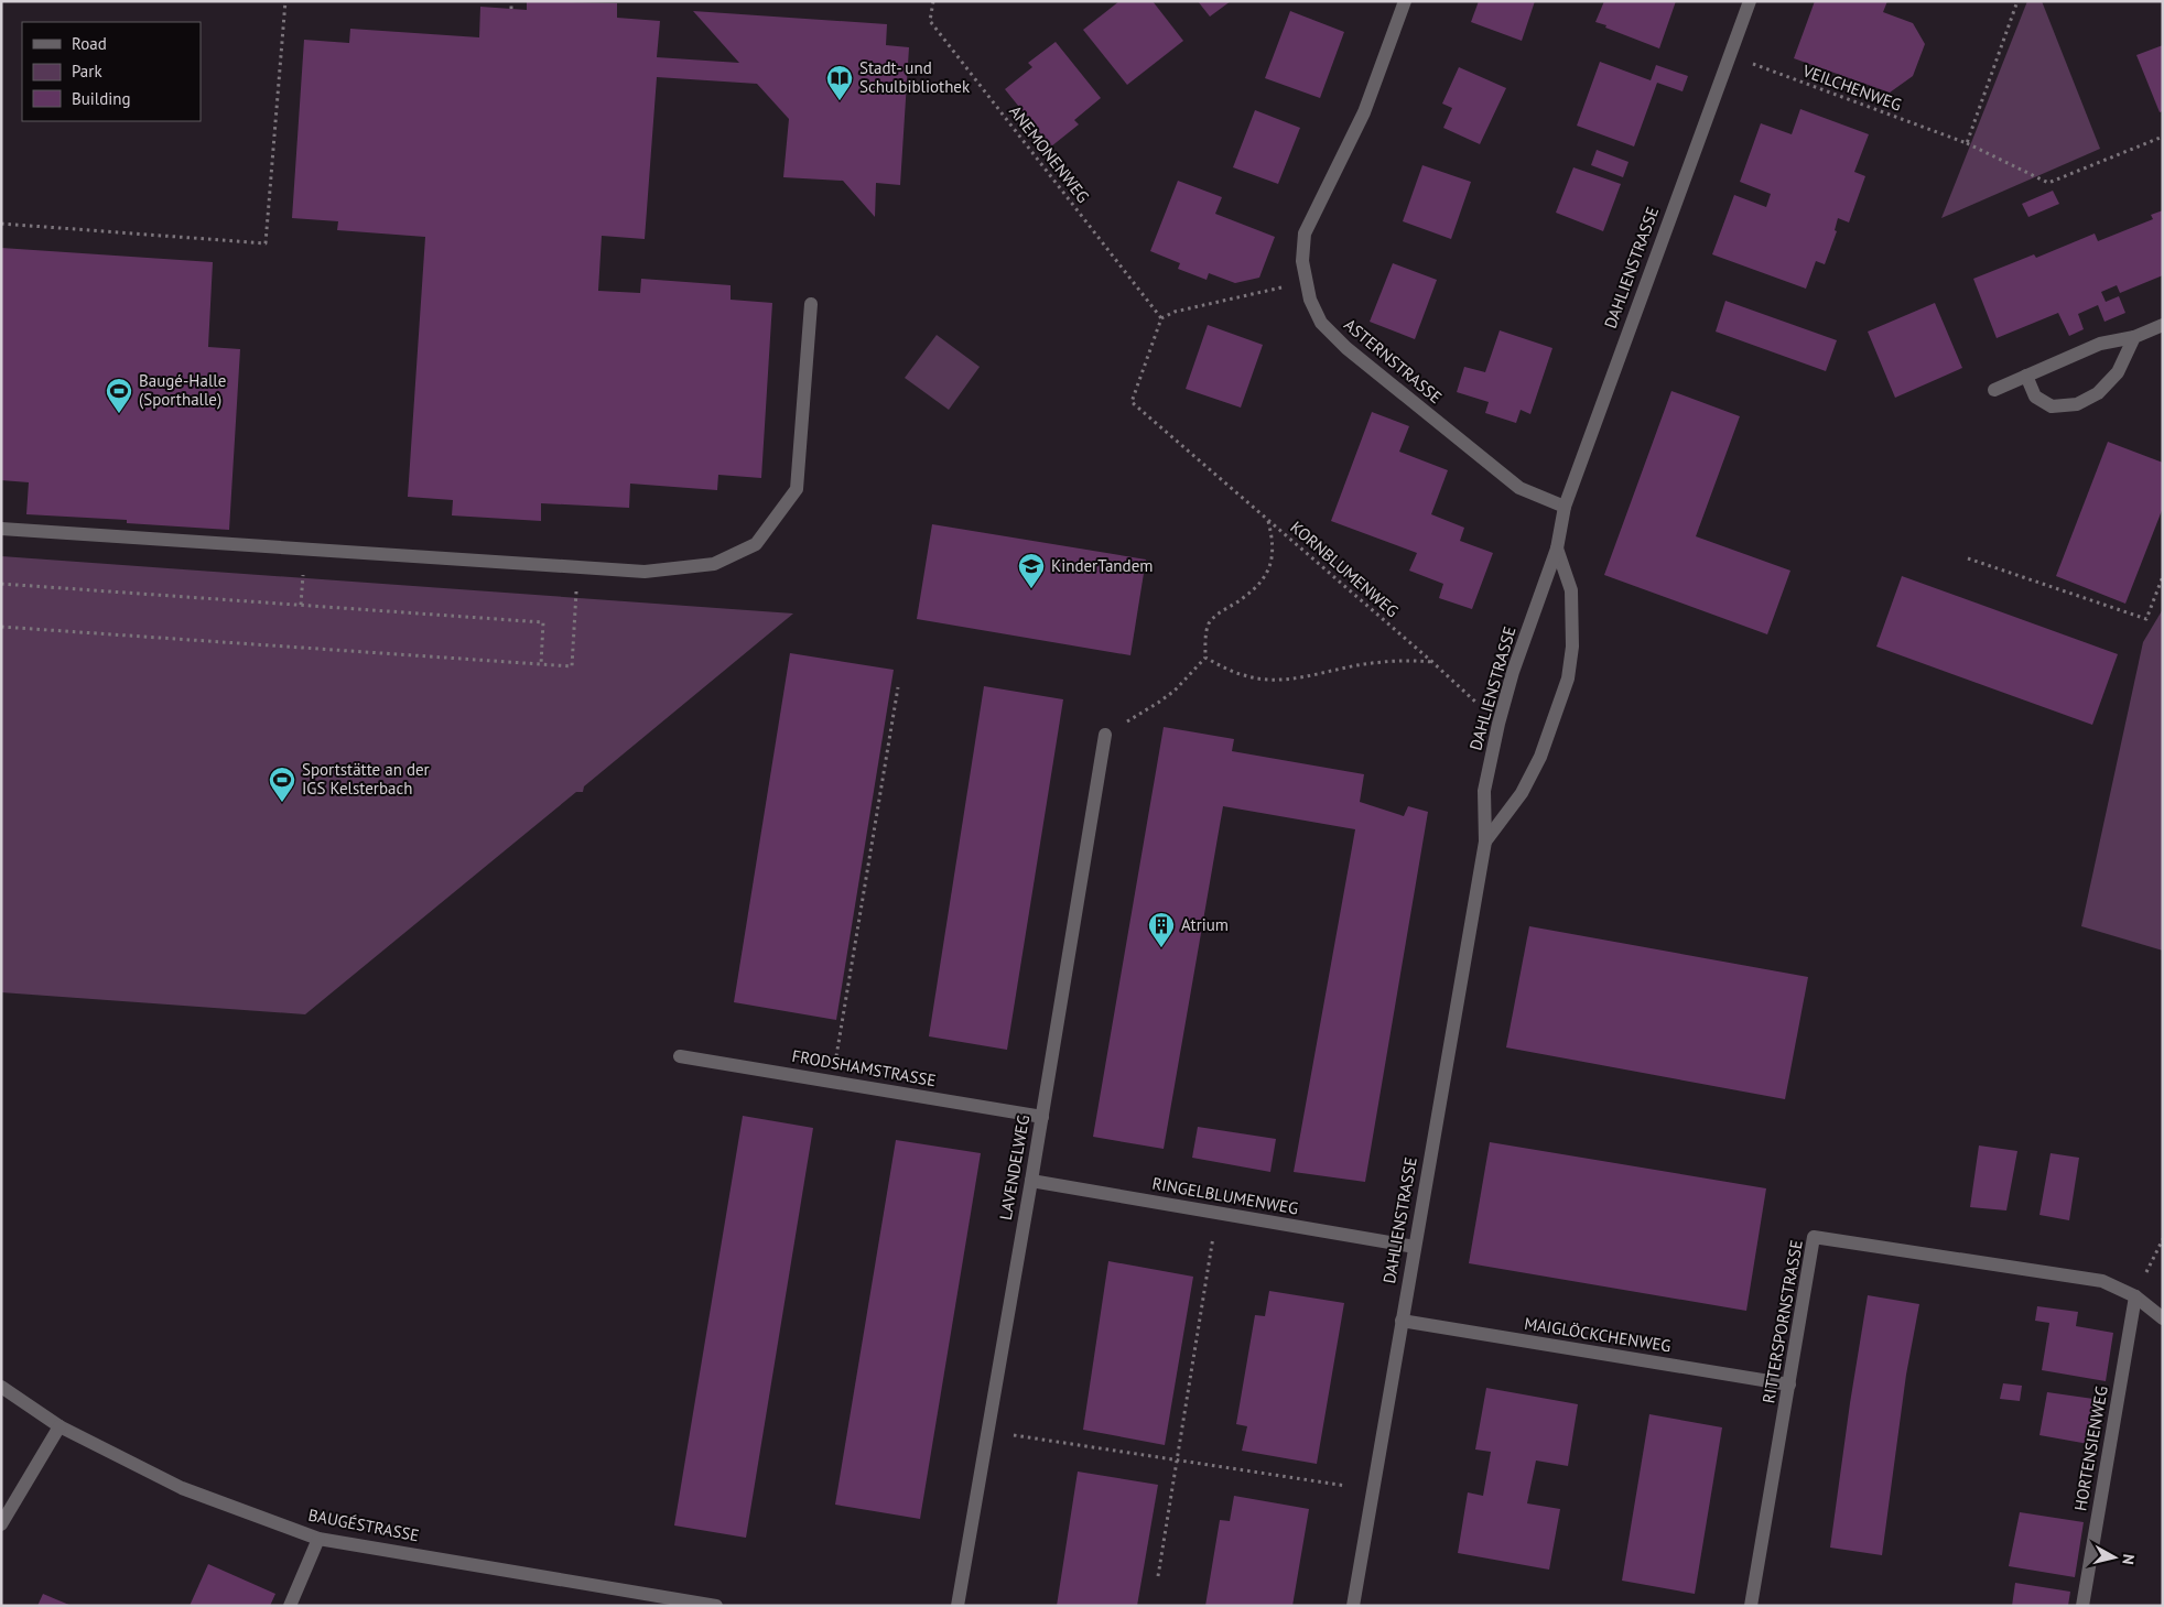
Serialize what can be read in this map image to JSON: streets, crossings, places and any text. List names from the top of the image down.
{
  "streets": {
    "street": [
      "DAHLIENSTRASSE",
      "ASTERNSTRASSE",
      "FRODSHAMSTRASSE",
      "LAVENDELWEG",
      "RINGELBLUMENWEG",
      "RITTERSPORNSTRASSE",
      "MAIGLÖCKCHENWEG",
      "HORTENSIENWEG",
      "BAUGÉSTRASSE"
    ],
    "path": ["VEILCHENWEG", "ANEMONENWEG", "KORNBLUMENWEG"]
  },
  "crossings": [
    ["VEILCHENWEG", "DAHLIENSTRASSE"],
    ["ANEMONENWEG", "KORNBLUMENWEG"],
    ["DAHLIENSTRASSE", "ASTERNSTRASSE"],
    ["DAHLIENSTRASSE", "KORNBLUMENWEG"],
    ["DAHLIENSTRASSE", "RINGELBLUMENWEG"],
    ["DAHLIENSTRASSE", "MAIGLÖCKCHENWEG"],
    ["FRODSHAMSTRASSE", "LAVENDELWEG"],
    ["LAVENDELWEG", "RINGELBLUMENWEG"],
    ["RITTERSPORNSTRASSE", "MAIGLÖCKCHENWEG"],
    ["RITTERSPORNSTRASSE", "HORTENSIENWEG"]
  ],
  "places": {
    "library": ["Stadt- und Schulbibliothek"],
    "sports": ["Baugé-Halle (Sporthalle)", "Sportstätte an der IGS Kelsterbach"],
    "school or university": ["KinderTandem"],
    "building": ["Atrium"]
  },
  "legend": ["Road", "Park", "Building"],
  "north": "right"
}
